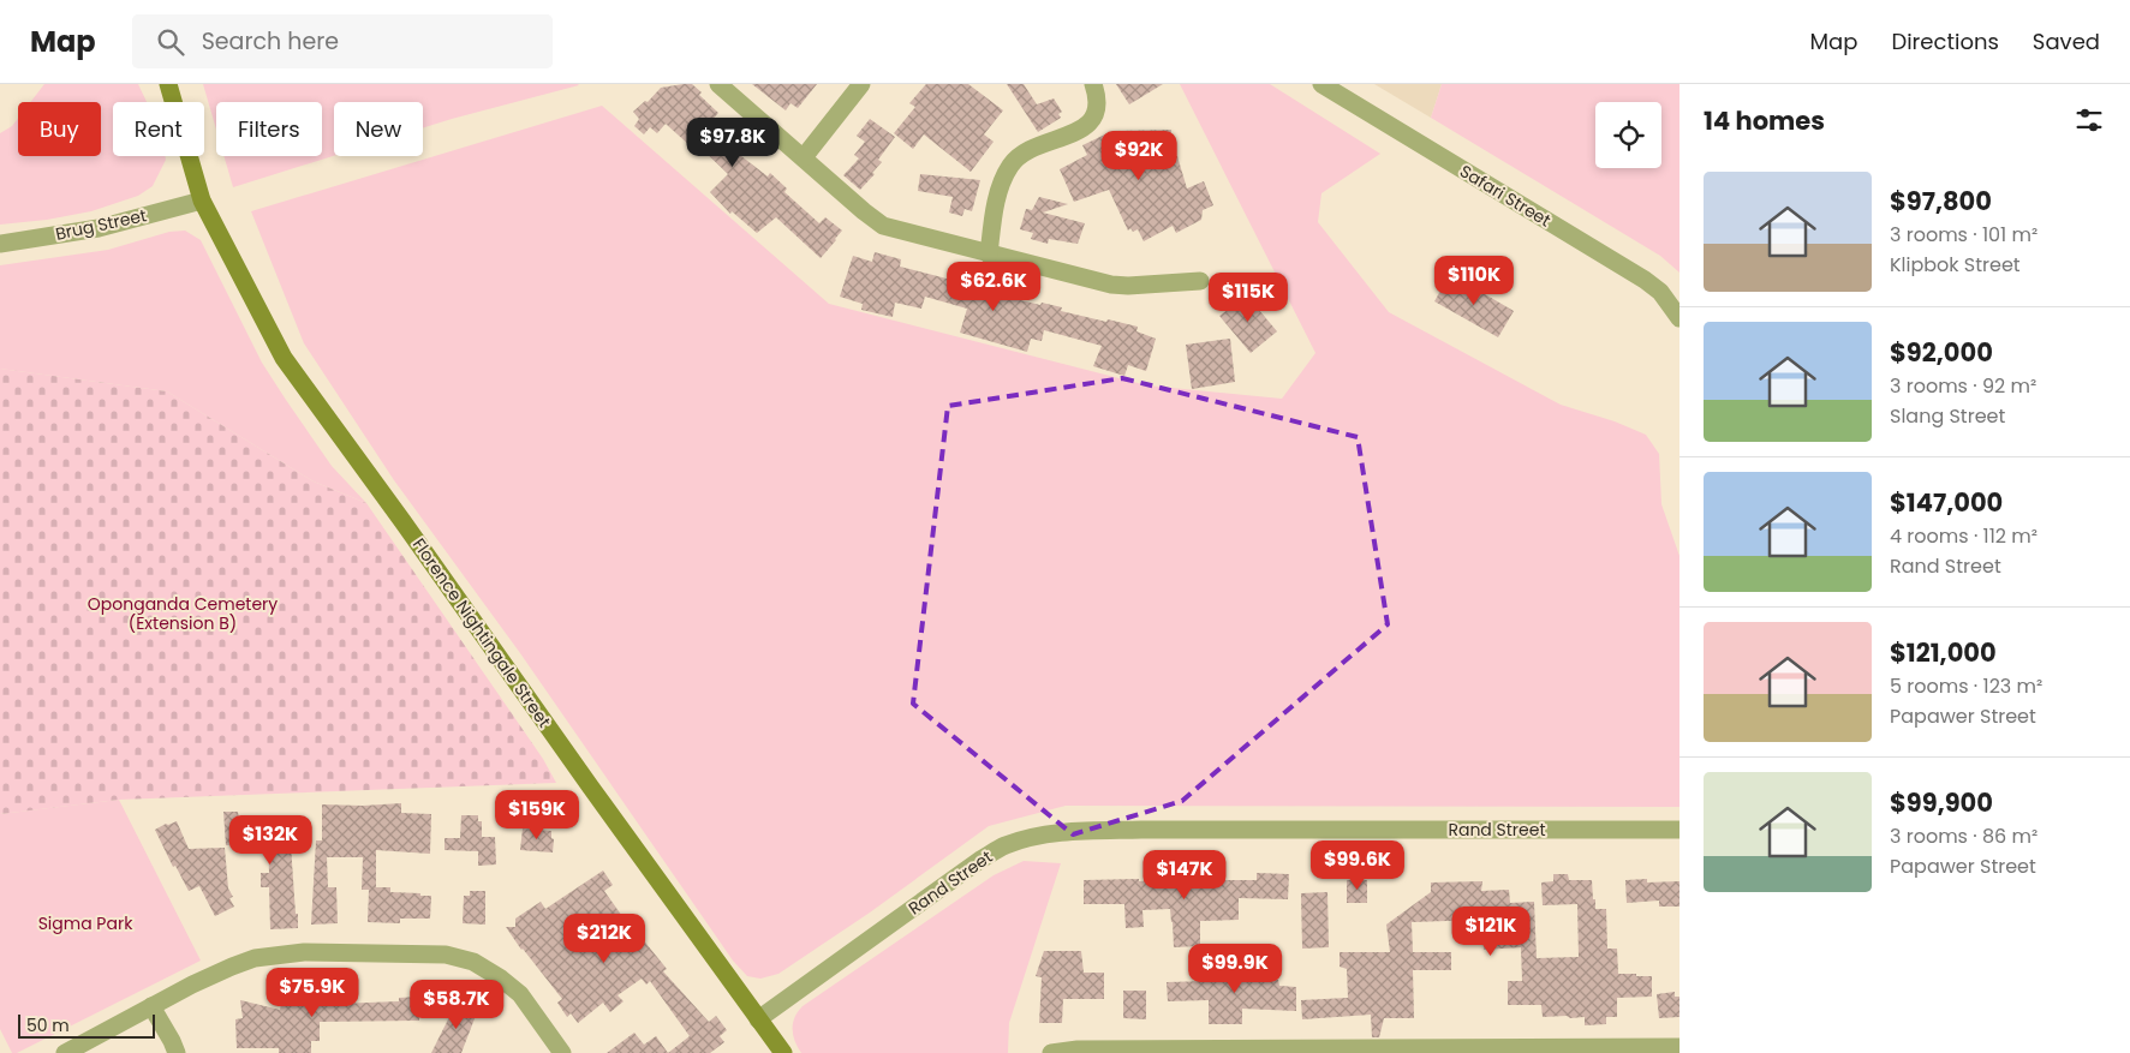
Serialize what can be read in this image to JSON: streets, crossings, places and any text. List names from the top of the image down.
{
  "streets": {
    "main road": ["Florence Nightingale Street"],
    "street": ["Safari Street", "Brug Street", "Rand Street"]
  },
  "crossings": [
    ["Brug Street", "Florence Nightingale Street"],
    ["Florence Nightingale Street", "Rand Street"]
  ],
  "parks": ["Oponganda Cemetery (Extension B)", "Sigma Park"],
  "scale_bar": "50 m",
  "page": {
    "header": "Map",
    "search": "Search here",
    "nav": ["Map", "Directions", "Saved"],
    "heading": "14 homes",
    "chip": [
      "Buy",
      "Rent",
      "Filters",
      "New"
    ],
    "price": [
      "$97.8K",
      "$92K",
      "$110K",
      "$62.6K",
      "$115K",
      "$159K",
      "$132K",
      "$99.6K",
      "$147K",
      "$121K",
      "$212K",
      "$99.9K",
      "$75.9K",
      "$58.7K"
    ],
    "list": [
      {
        "name": "$97,800",
        "note": "3 rooms · 101 m² · Klipbok Street"
      },
      {
        "name": "$92,000",
        "note": "3 rooms · 92 m² · Slang Street"
      },
      {
        "name": "$147,000",
        "note": "4 rooms · 112 m² · Rand Street"
      },
      {
        "name": "$121,000",
        "note": "5 rooms · 123 m² · Papawer Street"
      },
      {
        "name": "$99,900",
        "note": "3 rooms · 86 m² · Papawer Street"
      }
    ],
    "scale": "50 m"
  }
}
